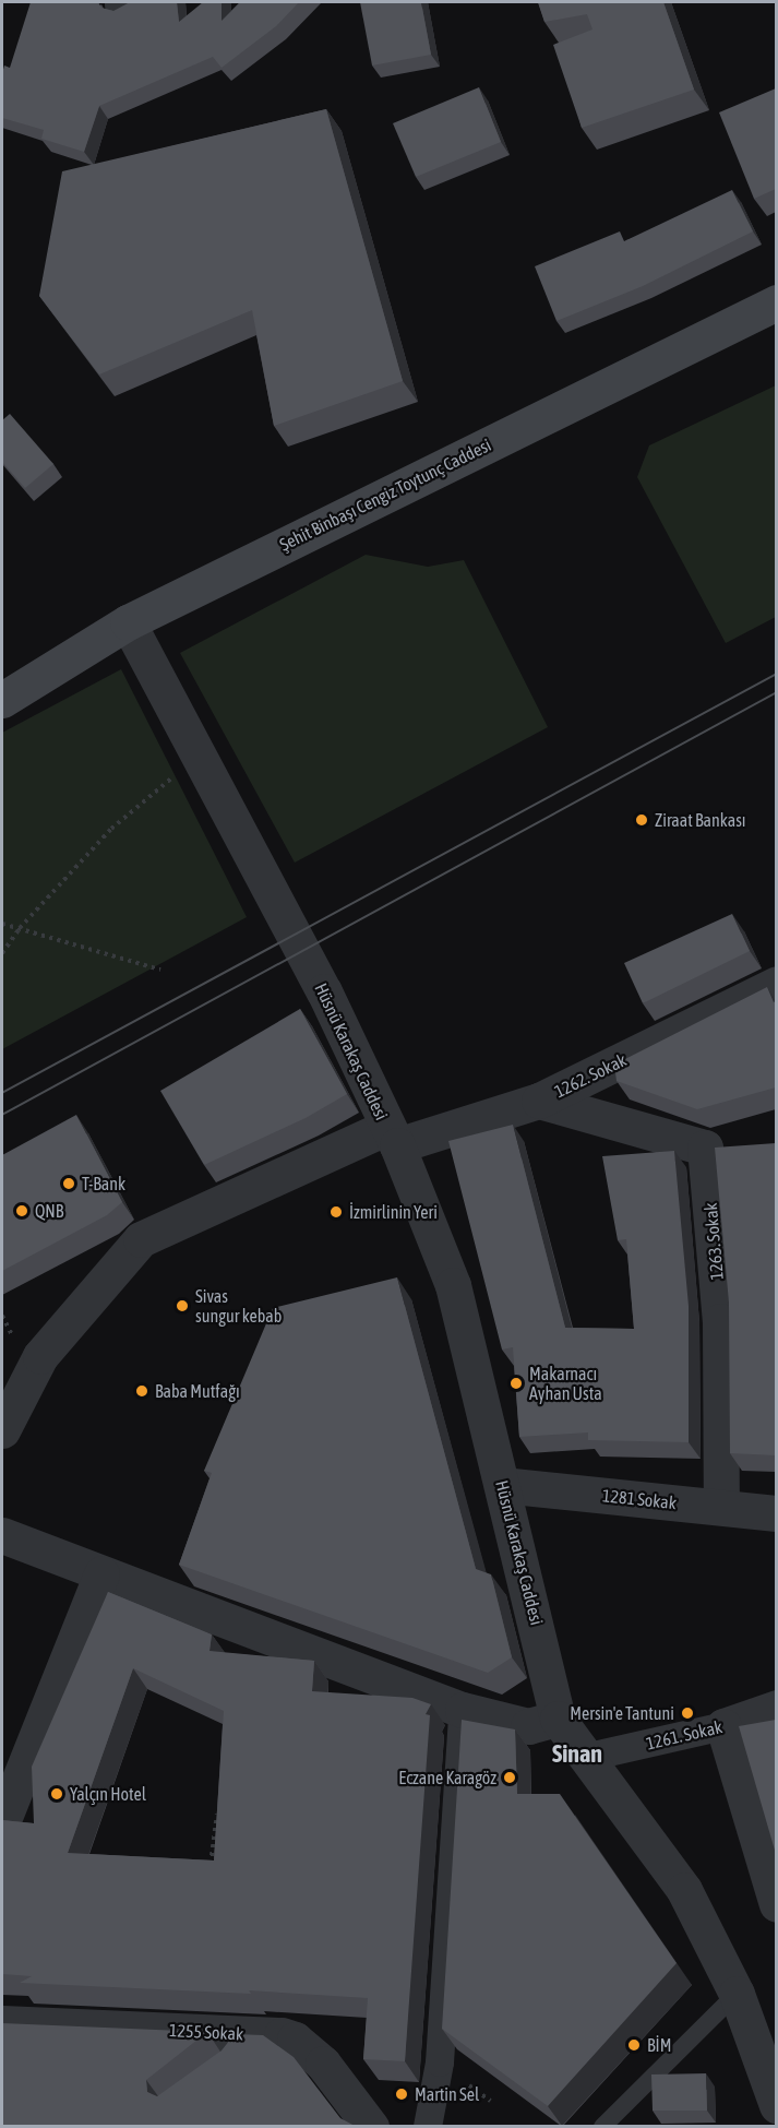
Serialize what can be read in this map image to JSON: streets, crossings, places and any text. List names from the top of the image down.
{
  "streets": {
    "main road": ["Şehit Binbaşı Cengiz Toytunç Caddesi"],
    "street": [
      "Hüsnü Karakaş Caddesi",
      "1262. Sokak",
      "1263. Sokak",
      "1281 Sokak",
      "1261. Sokak",
      "1255 Sokak"
    ]
  },
  "crossings": [
    ["Şehit Binbaşı Cengiz Toytunç Caddesi", "Hüsnü Karakaş Caddesi"],
    ["Hüsnü Karakaş Caddesi", "1262. Sokak"],
    ["Hüsnü Karakaş Caddesi", "1281 Sokak"],
    ["Hüsnü Karakaş Caddesi", "1261. Sokak"],
    ["1262. Sokak", "1263. Sokak"],
    ["1263. Sokak", "1281 Sokak"]
  ],
  "districts": ["Sinan"],
  "places": [
    "Ziraat Bankası",
    "T-Bank",
    "QNB",
    "İzmirlinin Yeri",
    "Sivas sungur kebab",
    "Makarnacı Ayhan Usta",
    "Baba Mutfağı",
    "Mersin'e Tantuni",
    "Eczane Karagöz",
    "Yalçın Hotel",
    "BİM",
    "Martin Sel"
  ]
}
